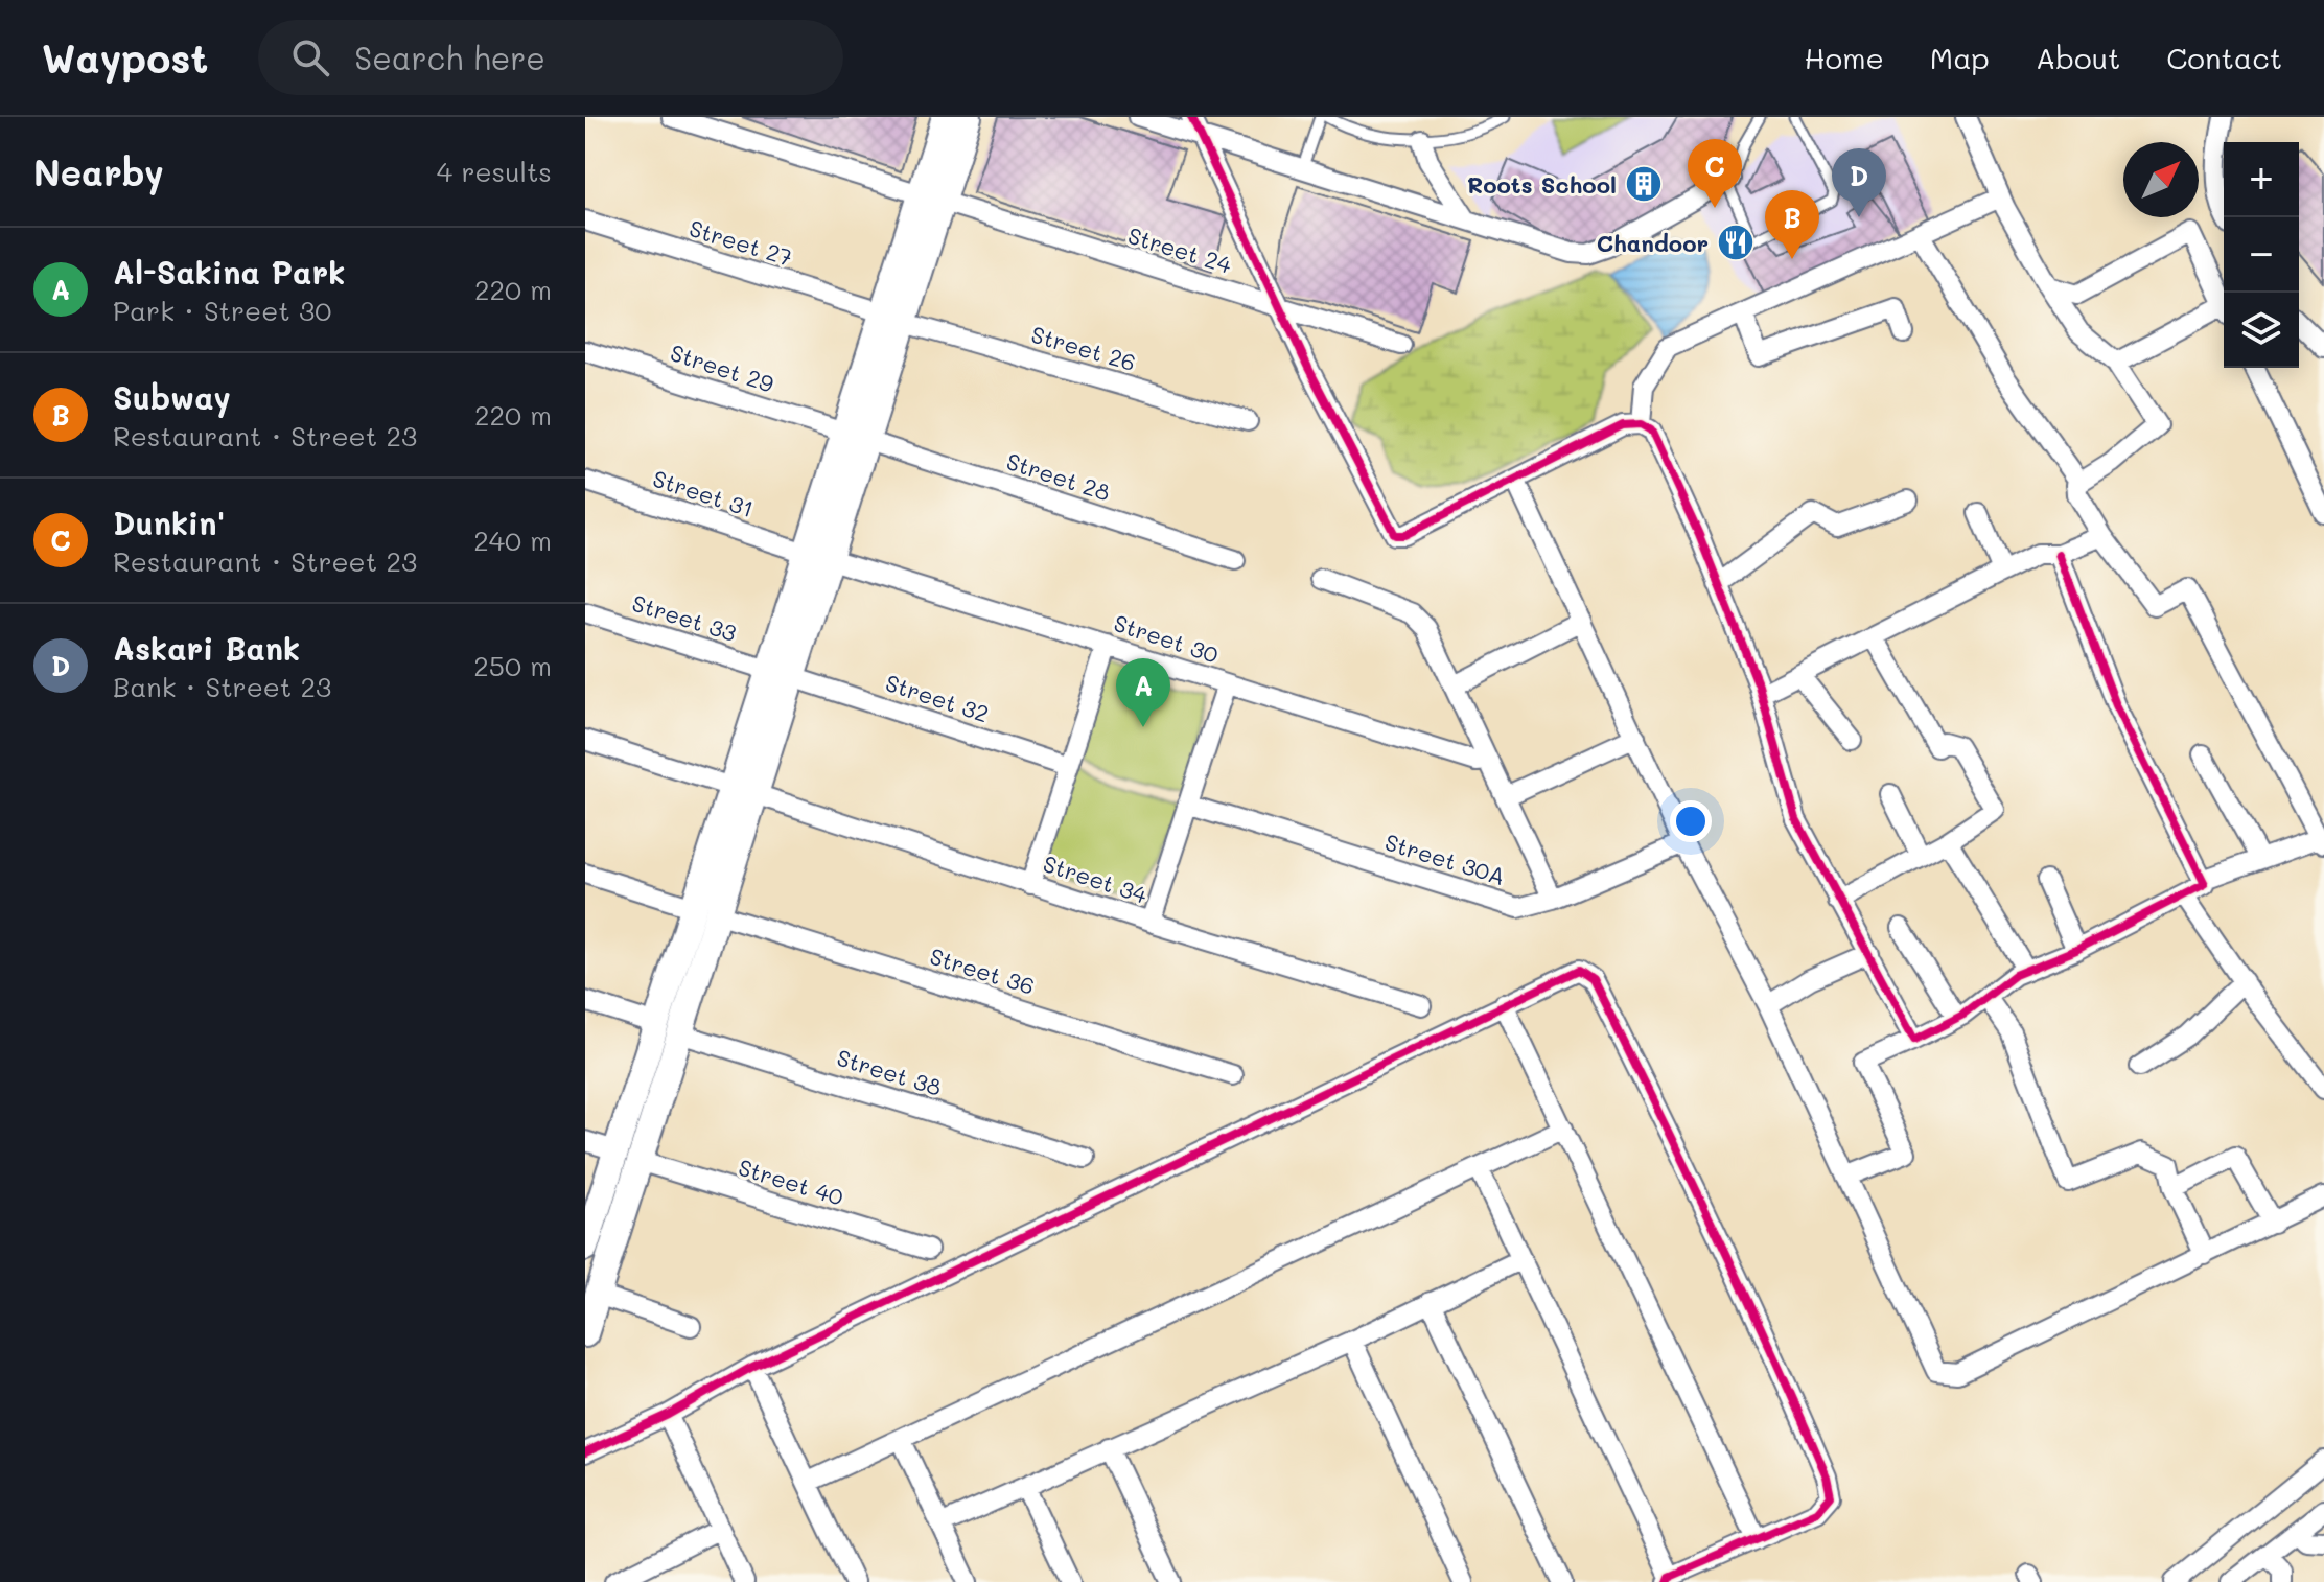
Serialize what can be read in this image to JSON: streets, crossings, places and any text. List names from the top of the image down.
{
  "streets": {
    "street": [
      "Street 27",
      "Street 24",
      "Street 26",
      "Street 29",
      "Street 28",
      "Street 31",
      "Street 33",
      "Street 30",
      "Street 32",
      "Street 30A",
      "Street 34",
      "Street 36",
      "Street 38",
      "Street 40"
    ]
  },
  "crossings": [
    ["Street 27", "Street 26"],
    ["Street 29", "Street 28"],
    ["Street 31", "Street 30"],
    ["Street 33", "Street 32"]
  ],
  "places": {
    "building": ["Roots School"],
    "restaurant": ["Chandoor"]
  },
  "north": "top right",
  "page": {
    "header": "Waypost",
    "search": "Search here",
    "nav": [
      "Home",
      "Map",
      "About",
      "Contact"
    ],
    "heading": ["Nearby", "4 results"],
    "pins": [
      "C",
      "D",
      "B",
      "A"
    ],
    "map_buttons": ["+", "−"],
    "list": [
      {
        "mark": "A",
        "name": "Al-Sakina Park",
        "note": "Park · Street 30",
        "value": "220 m"
      },
      {
        "mark": "B",
        "name": "Subway",
        "note": "Restaurant · Street 23",
        "value": "220 m"
      },
      {
        "mark": "C",
        "name": "Dunkin'",
        "note": "Restaurant · Street 23",
        "value": "240 m"
      },
      {
        "mark": "D",
        "name": "Askari Bank",
        "note": "Bank · Street 23",
        "value": "250 m"
      }
    ]
  }
}
